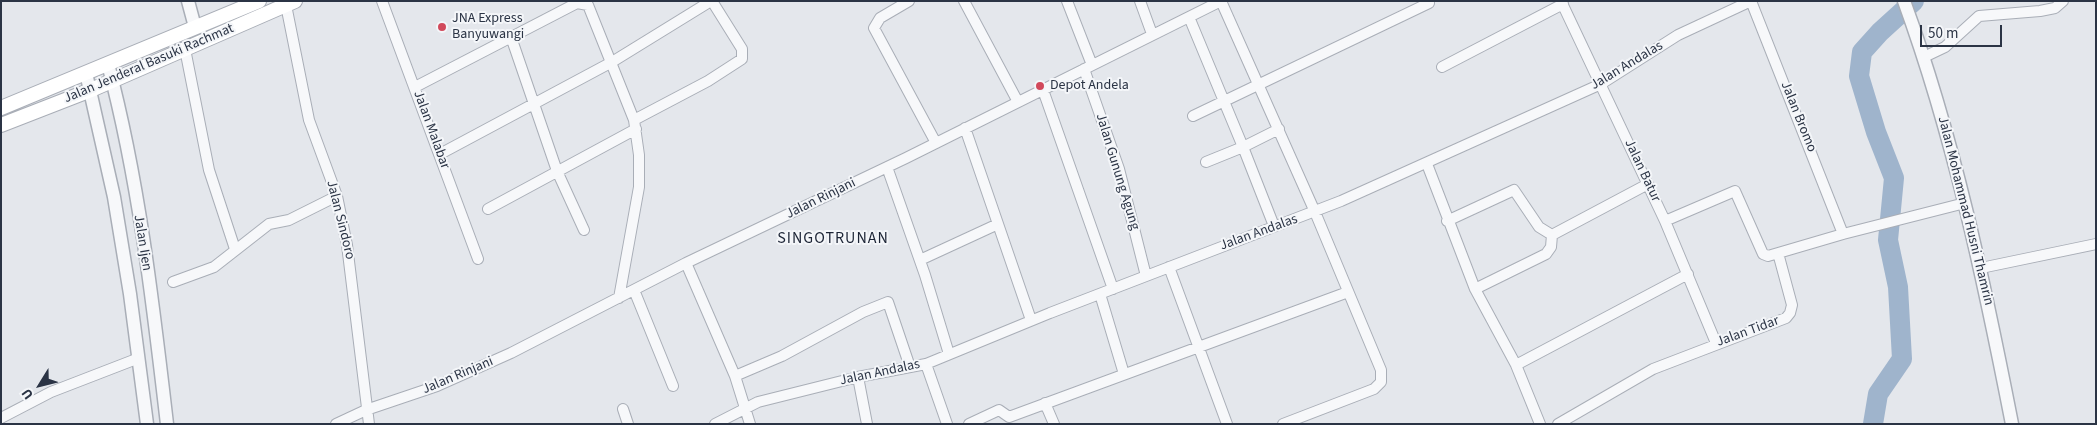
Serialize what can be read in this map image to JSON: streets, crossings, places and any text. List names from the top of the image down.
{
  "streets": {
    "main road": ["Jalan Jenderal Basuki Rachmat"],
    "street": [
      "Jalan Andalas",
      "Jalan Bromo",
      "Jalan Malabar",
      "Jalan Batur",
      "Jalan Gunung Agung",
      "Jalan Rinjani",
      "Jalan Mohammad Husni Thamrin",
      "Jalan Sindoro",
      "Jalan Ijen",
      "Jalan Tidar"
    ]
  },
  "crossings": [
    ["Jalan Jenderal Basuki Rachmat", "Jalan Sindoro"],
    ["Jalan Jenderal Basuki Rachmat", "Jalan Ijen"],
    ["Jalan Andalas", "Jalan Bromo"],
    ["Jalan Andalas", "Jalan Batur"],
    ["Jalan Andalas", "Jalan Gunung Agung"],
    ["Jalan Batur", "Jalan Tidar"],
    ["Jalan Gunung Agung", "Jalan Rinjani"],
    ["Jalan Rinjani", "Jalan Sindoro"]
  ],
  "districts": ["SINGOTRUNAN"],
  "places": ["JNA Express Banyuwangi", "Depot Andela"],
  "scale_bar": "50 m",
  "north": "bottom left"
}
